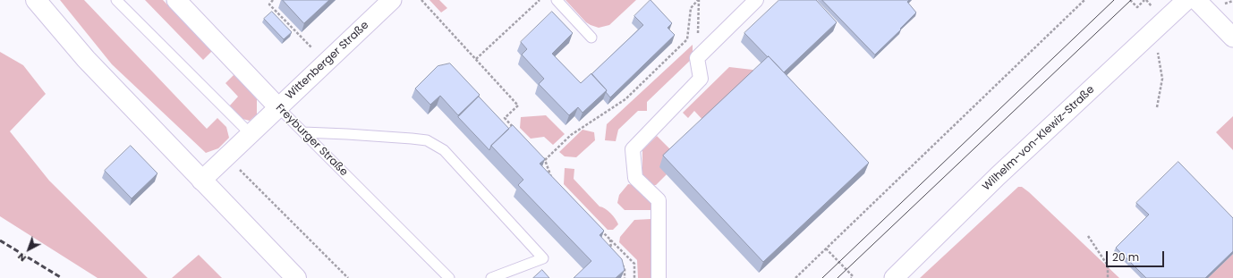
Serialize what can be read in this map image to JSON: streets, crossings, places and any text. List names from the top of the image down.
{
  "streets": {
    "street": ["Wittenberger Straße", "Wilhelm-von-Klewiz-Straße", "Freyburger Straße"]
  },
  "crossings": [
    ["Wittenberger Straße", "Freyburger Straße"]
  ],
  "scale_bar": "20 m",
  "north": "bottom left"
}
